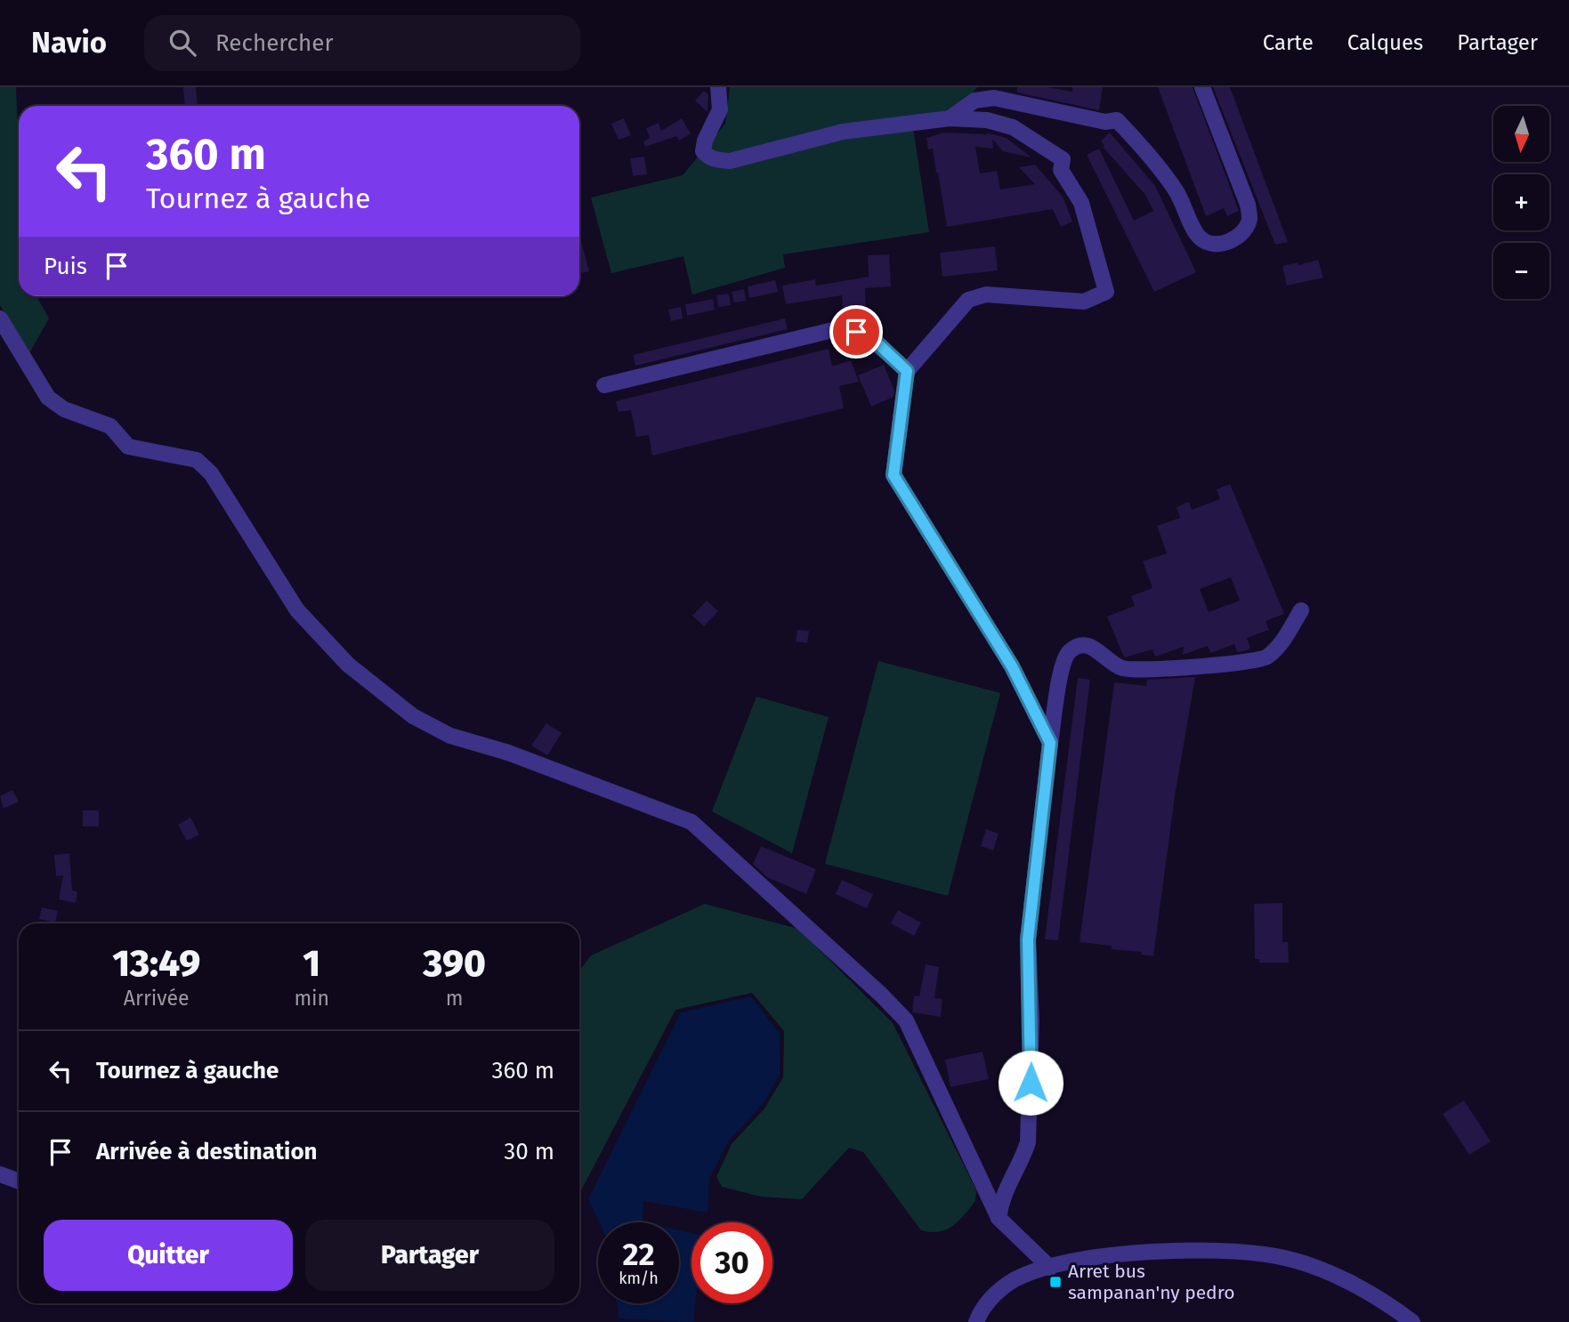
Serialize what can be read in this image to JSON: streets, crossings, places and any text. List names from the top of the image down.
{
  "places": {
    "transit": ["Arret bus sampanan'ny pedro"]
  },
  "north": "bottom",
  "page": {
    "header": "Navio",
    "search": "Rechercher",
    "nav": ["Carte", "Calques", "Partager"],
    "map_buttons": ["+", "−"],
    "turn": ["360 m", "Tournez à gauche"],
    "then": "Puis",
    "eta": [
      "13:49",
      "Arrivée",
      "1",
      "min",
      "390",
      "m"
    ],
    "list": [
      {
        "name": "Tournez à gauche",
        "value": "360 m"
      },
      {
        "name": "Arrivée à destination",
        "value": "30 m"
      }
    ],
    "buttons": ["Quitter", "Partager"],
    "speed": "22 km/h",
    "limit": "30"
  }
}
